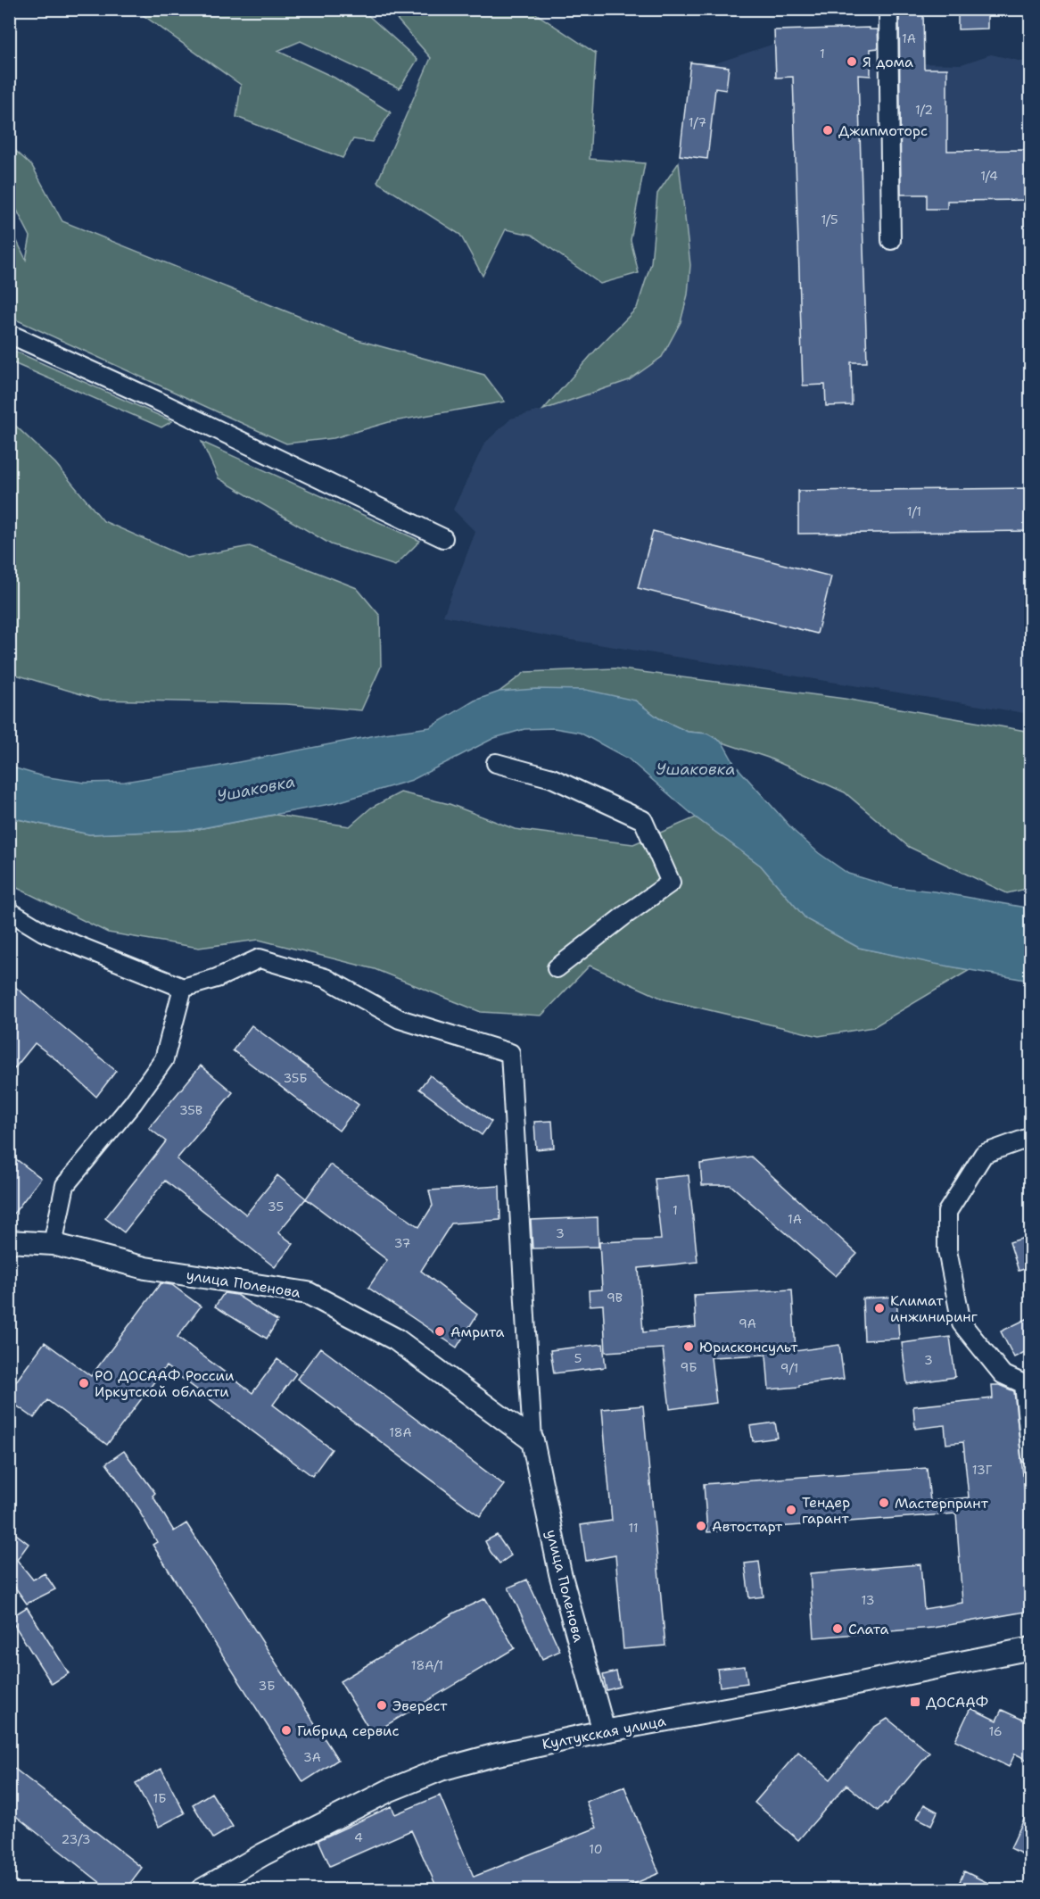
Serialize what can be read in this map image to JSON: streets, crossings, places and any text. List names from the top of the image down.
{
  "streets": {
    "street": ["улица Поленова", "Култукская улица"]
  },
  "crossings": [
    ["улица Поленова", "Култукская улица"]
  ],
  "water": ["Ушаковка"],
  "places": {
    "other": [
      "Я дома",
      "Джипмоторс",
      "Климат инжиниринг",
      "Амрита",
      "Юрисконсульт",
      "РО ДОСААФ России Иркутской области",
      "Мастерпринт",
      "Тендер гарант",
      "Автостарт",
      "Слата",
      "Эверест",
      "Гибрид сервис"
    ],
    "transit": ["ДОСААФ"]
  },
  "house_numbers": [
    "1А",
    "1",
    "1/2",
    "1/7",
    "1/4",
    "1/5",
    "1/1",
    "35Б",
    "35В",
    "35",
    "1",
    "1А",
    "3",
    "37",
    "9В",
    "9А",
    "5",
    "3",
    "9Б",
    "9/1",
    "18А",
    "13Г",
    "11",
    "13",
    "18А/1",
    "3Б",
    "16",
    "3А",
    "1Б",
    "4",
    "23/3",
    "10"
  ]
}
